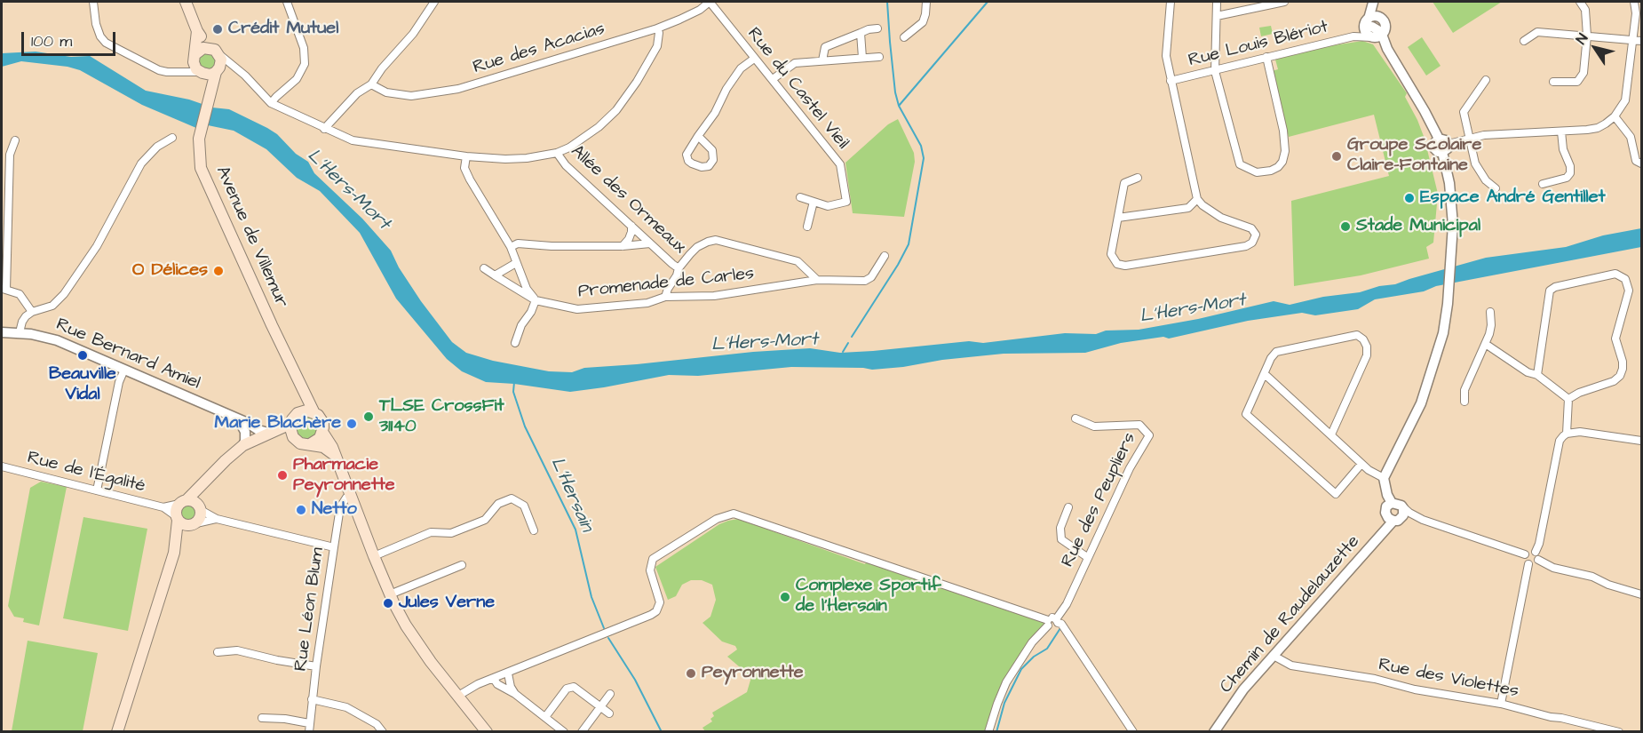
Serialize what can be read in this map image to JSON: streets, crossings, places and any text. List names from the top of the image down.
{
  "streets": {
    "main road": ["Avenue de Villemur"],
    "street": [
      "Rue Louis Blériot",
      "Rue des Acacias",
      "Rue du Castel Vieil",
      "Allée des Ormeaux",
      "Promenade de Carles",
      "Rue Bernard Amiel",
      "Rue de l'Égalité",
      "Rue des Peupliers",
      "Rue Léon Blum",
      "Chemin de Raudelauzette",
      "Rue des Violettes"
    ]
  },
  "crossings": [
    ["Rue des Acacias", "Rue du Castel Vieil"],
    ["Chemin de Raudelauzette", "Rue des Violettes"]
  ],
  "water": ["L'Hers-Mort", "L'Hersain"],
  "places": [
    "Crédit Mutuel",
    "Groupe Scolaire Claire-Fontaine",
    "Espace André Gentillet",
    "Stade Municipal",
    "O Délices",
    "Beauville Vidal",
    "TLSE CrossFit 31140",
    "Marie Blachère",
    "Pharmacie Peyronnette",
    "Netto",
    "Complexe Sportif de l'Hersain",
    "Jules Verne",
    "Peyronnette"
  ],
  "scale_bar": "100 m",
  "north": "top left"
}
